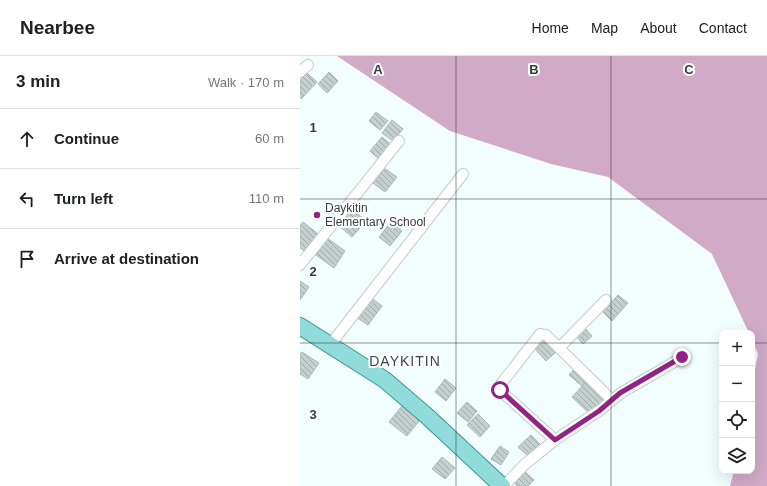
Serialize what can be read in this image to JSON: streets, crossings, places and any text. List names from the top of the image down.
{
  "districts": ["DAYKITIN"],
  "places": ["Daykitin Elementary School"],
  "page": {
    "header": "Nearbee",
    "nav": [
      "Home",
      "Map",
      "About",
      "Contact"
    ],
    "heading": ["3 min", "Walk · 170 m"],
    "list": [
      ["Continue", "60 m"],
      ["Turn left", "110 m"],
      "Arrive at destination"
    ],
    "map_buttons": ["+", "−"]
  },
  "grid": {
    "columns": ["A", "B", "C"],
    "rows": ["1", "2", "3"]
  }
}
